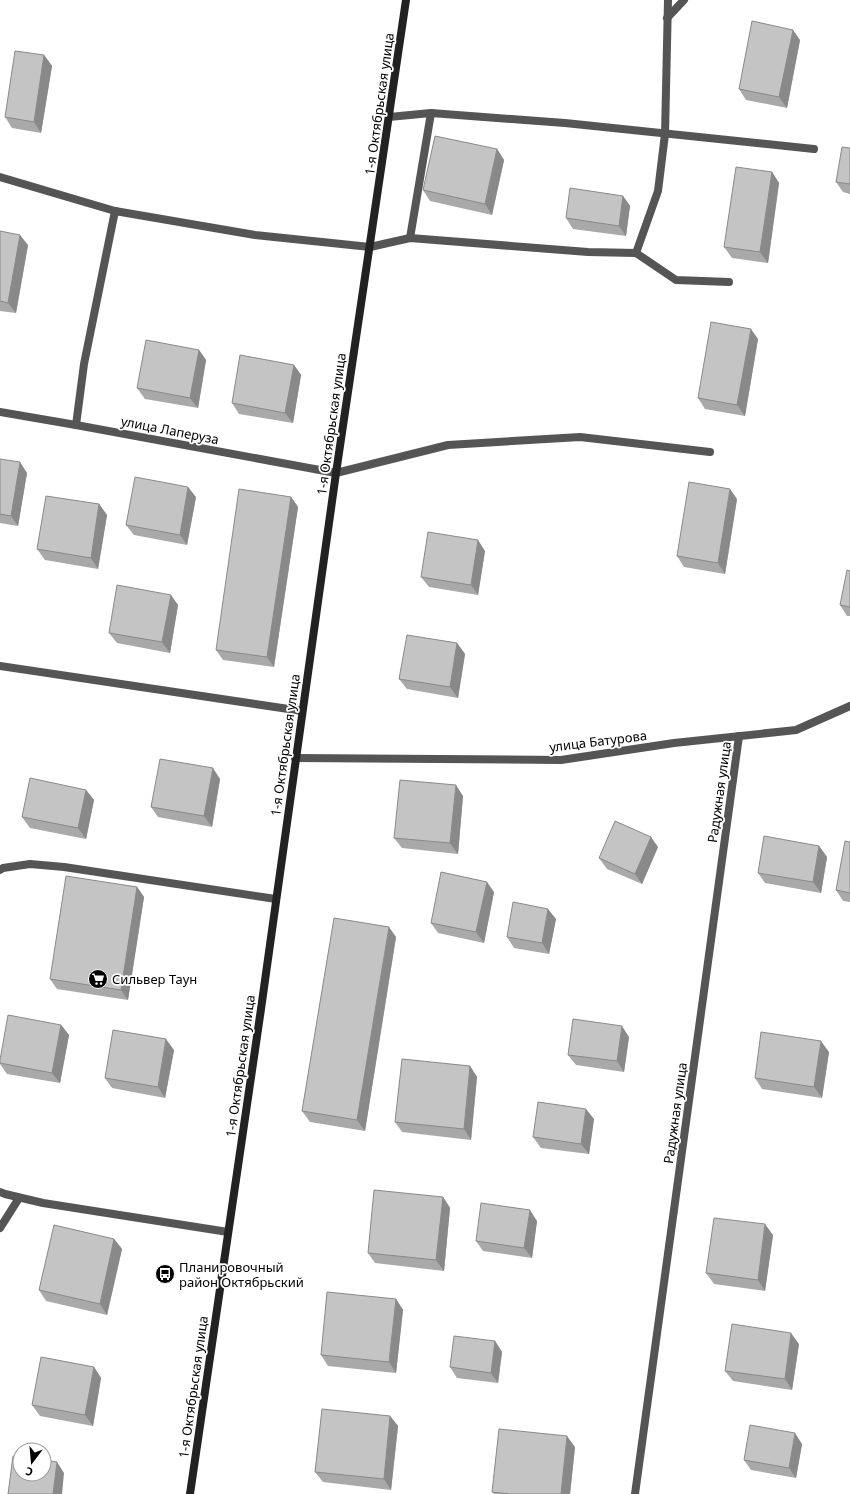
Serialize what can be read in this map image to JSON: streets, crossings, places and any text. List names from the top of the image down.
{
  "streets": {
    "street": [
      "1-я Октябрьская улица",
      "улица Лаперуза",
      "улица Батурова",
      "Радужная улица"
    ]
  },
  "crossings": [
    ["1-я Октябрьская улица", "улица Лаперуза"],
    ["1-я Октябрьская улица", "улица Батурова"],
    ["улица Батурова", "Радужная улица"]
  ],
  "places": {
    "supermarket": ["Сильвер Таун"],
    "bus stop": ["Планировочный район Октябрьский"]
  },
  "north": "bottom"
}
